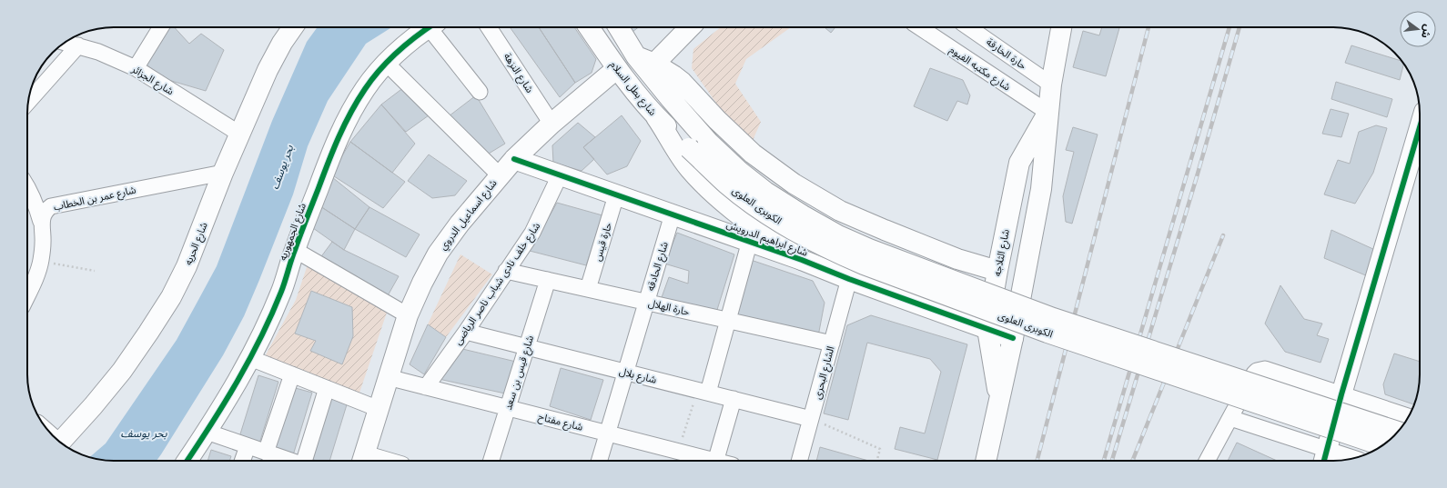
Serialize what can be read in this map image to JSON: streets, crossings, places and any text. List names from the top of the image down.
{
  "streets": {
    "main road": [
      "شارع بطل السلام",
      "الكوبرى العلوى",
      "شارع اسماعيل الدروي",
      "شارع الجمهوريه",
      "شارع ابراهيم الدرويش",
      "شارع الحريه",
      "شارع الثلاجه"
    ],
    "street": [
      "حارة الخارقة",
      "شارع مكتبه الفيوم",
      "شارع النزهة",
      "شارع الجزائر",
      "شارع عمر بن الخطاب",
      "حارة قيس",
      "شارع الحادقه",
      "شارع خلف نادى شباب ناصر الرياضى",
      "حارة الهلال",
      "شارع قيس بن سعد",
      "الشارع البحرى",
      "شارع بلال",
      "شارع مفتاح"
    ]
  },
  "crossings": [
    ["حارة الخارقة", "شارع الثلاجه"],
    ["شارع مكتبه الفيوم", "شارع الثلاجه"],
    ["شارع النزهة", "شارع اسماعيل الدروي"],
    ["شارع الجزائر", "شارع الحريه"],
    ["شارع بطل السلام", "الكوبرى العلوى"],
    ["شارع بطل السلام", "شارع اسماعيل الدروي"],
    ["شارع عمر بن الخطاب", "شارع الحريه"],
    ["شارع اسماعيل الدروي", "شارع ابراهيم الدرويش"],
    ["شارع اسماعيل الدروي", "شارع مفتاح"],
    ["شارع ابراهيم الدرويش", "حارة قيس"],
    ["شارع ابراهيم الدرويش", "شارع الثلاجه"],
    ["شارع ابراهيم الدرويش", "شارع الحادقه"],
    ["شارع ابراهيم الدرويش", "شارع خلف نادى شباب ناصر الرياضى"],
    ["شارع ابراهيم الدرويش", "الشارع البحرى"],
    ["حارة قيس", "حارة الهلال"],
    ["شارع الحادقه", "حارة الهلال"],
    ["شارع الحادقه", "شارع بلال"],
    ["شارع الحادقه", "شارع مفتاح"],
    ["شارع خلف نادى شباب ناصر الرياضى", "حارة الهلال"],
    ["شارع خلف نادى شباب ناصر الرياضى", "شارع بلال"],
    ["شارع خلف نادى شباب ناصر الرياضى", "شارع مفتاح"],
    ["حارة الهلال", "شارع قيس بن سعد"],
    ["حارة الهلال", "الشارع البحرى"],
    ["شارع قيس بن سعد", "شارع بلال"],
    ["شارع قيس بن سعد", "شارع مفتاح"],
    ["الشارع البحرى", "شارع بلال"]
  ],
  "water": ["بحر يوسف"],
  "north": "right"
}
